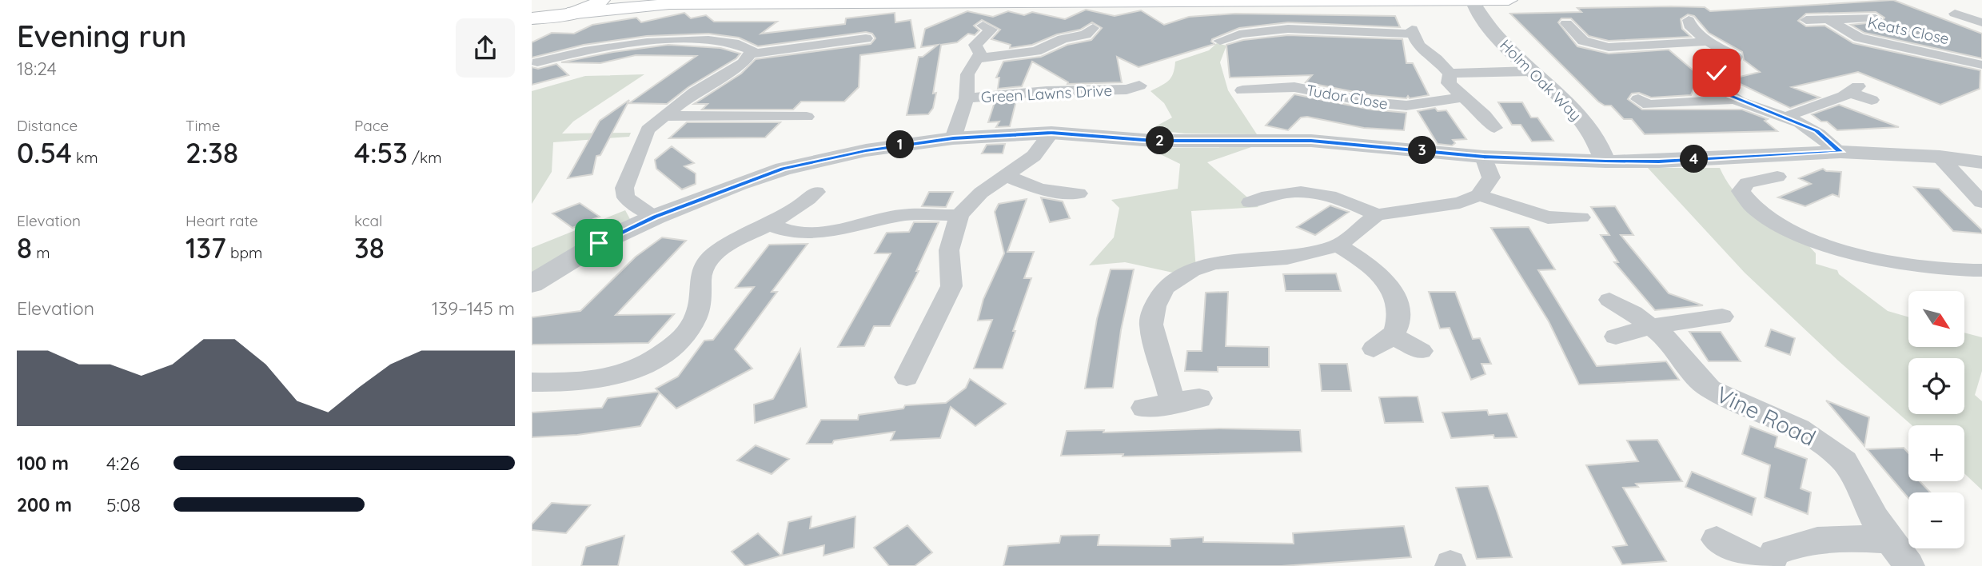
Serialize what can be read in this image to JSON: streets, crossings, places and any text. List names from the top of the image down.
{
  "streets": {
    "street": [
      "Keats Close",
      "Holm Oak Way",
      "Green Lawns Drive",
      "Tudor Close",
      "Vine Road"
    ]
  },
  "north": "bottom right",
  "page": {
    "heading": ["Evening run", "18:24"],
    "stats": [
      ["Distance", "0.54 km"],
      ["Time", "2:38"],
      ["Pace", "4:53 /km"],
      ["Elevation", "8 m"],
      ["Heart rate", "137 bpm"],
      ["kcal", "38"]
    ],
    "pins": [
      "2",
      "1",
      "3",
      "4"
    ],
    "chart": ["Elevation", "139–145 m"],
    "map_buttons": ["+", "−"],
    "list": [
      {
        "name": "100 m",
        "note": "4:26"
      },
      {
        "name": "200 m",
        "note": "5:08"
      }
    ]
  }
}
